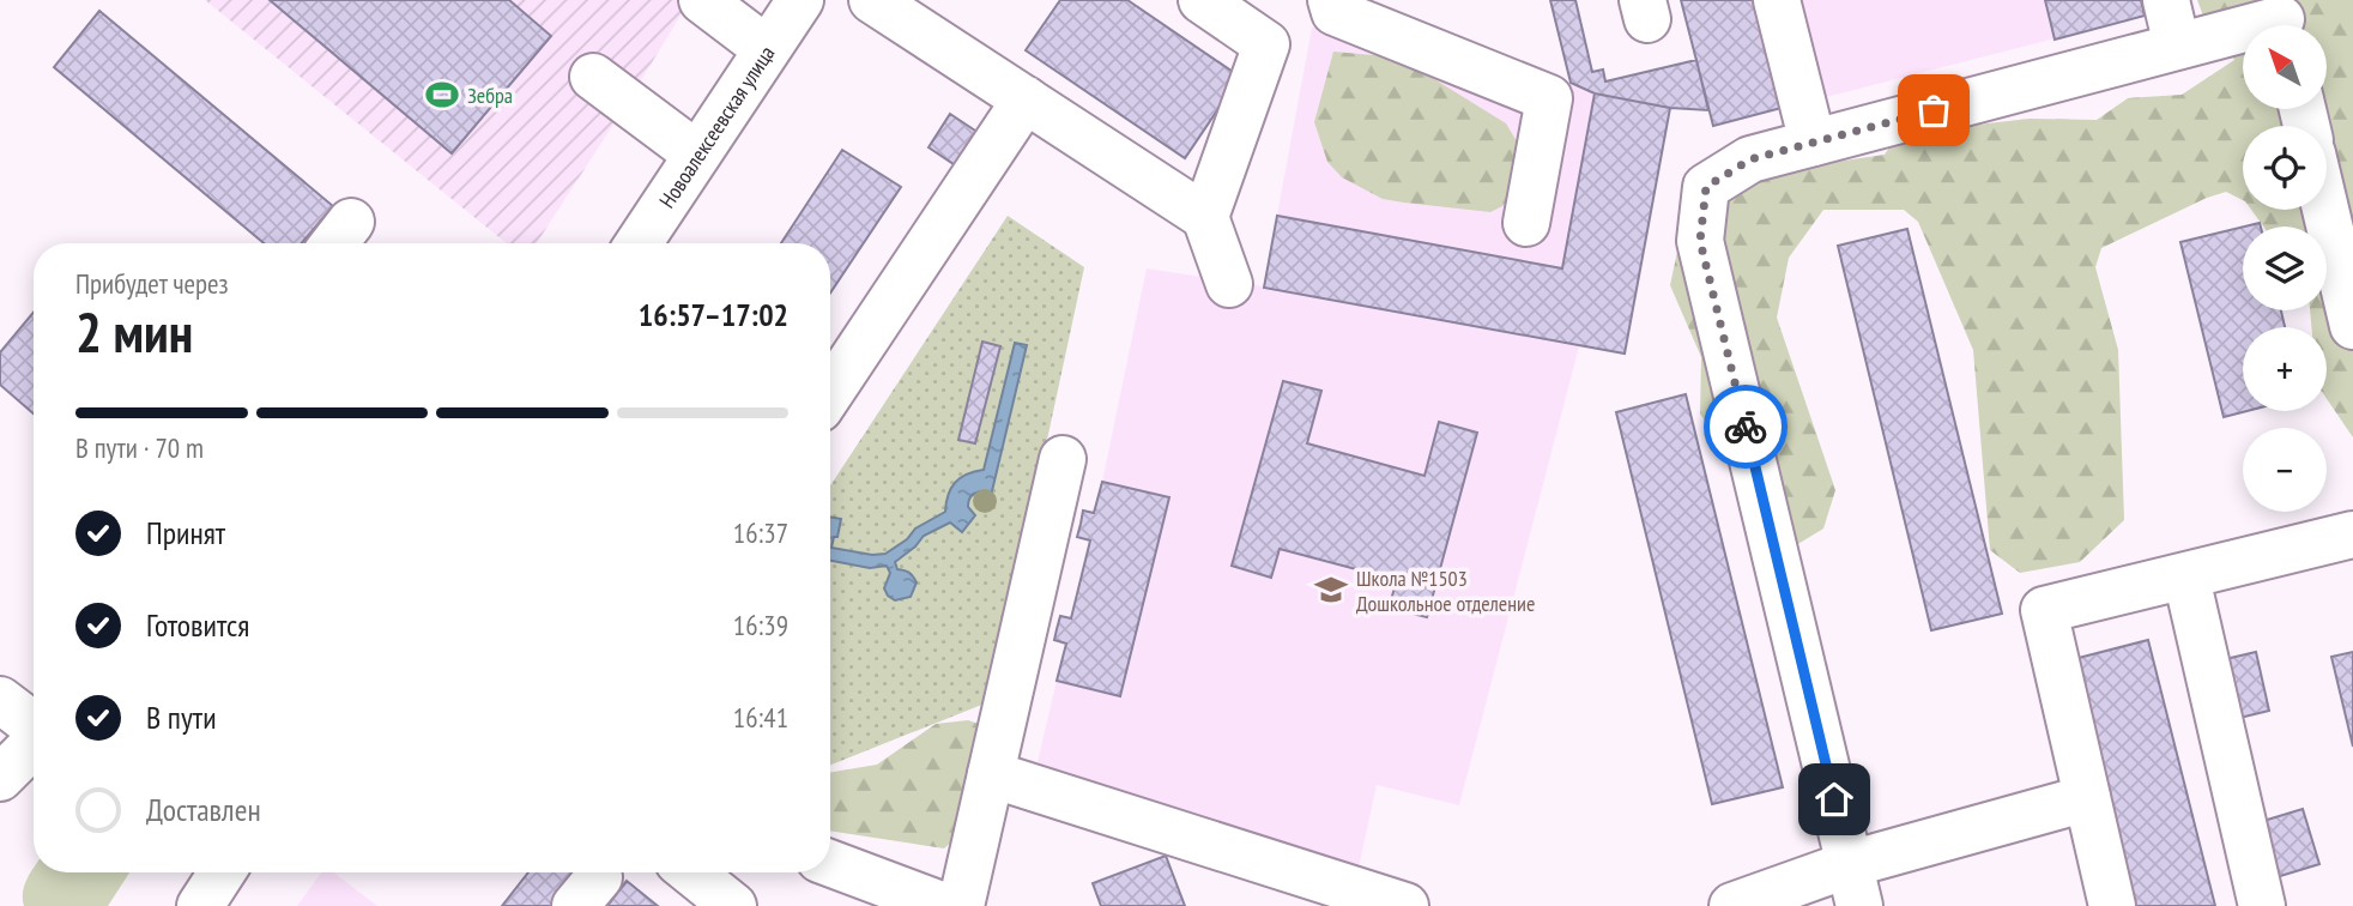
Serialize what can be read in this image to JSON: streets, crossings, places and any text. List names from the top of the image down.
{
  "streets": {
    "street": ["Новоалексеевская улица"]
  },
  "places": {
    "sports": ["Зебра"],
    "school or university": ["Школа №1503 Дошкольное отделение"]
  },
  "north": "top left",
  "page": {
    "map_buttons": ["+", "−"],
    "heading": ["2 мин", "Прибудет через", "16:57–17:02"],
    "bar": "В пути · 70 m",
    "list": [
      ["Принят", "16:37"],
      ["Готовится", "16:39"],
      ["В пути", "16:41"],
      "Доставлен"
    ]
  }
}
